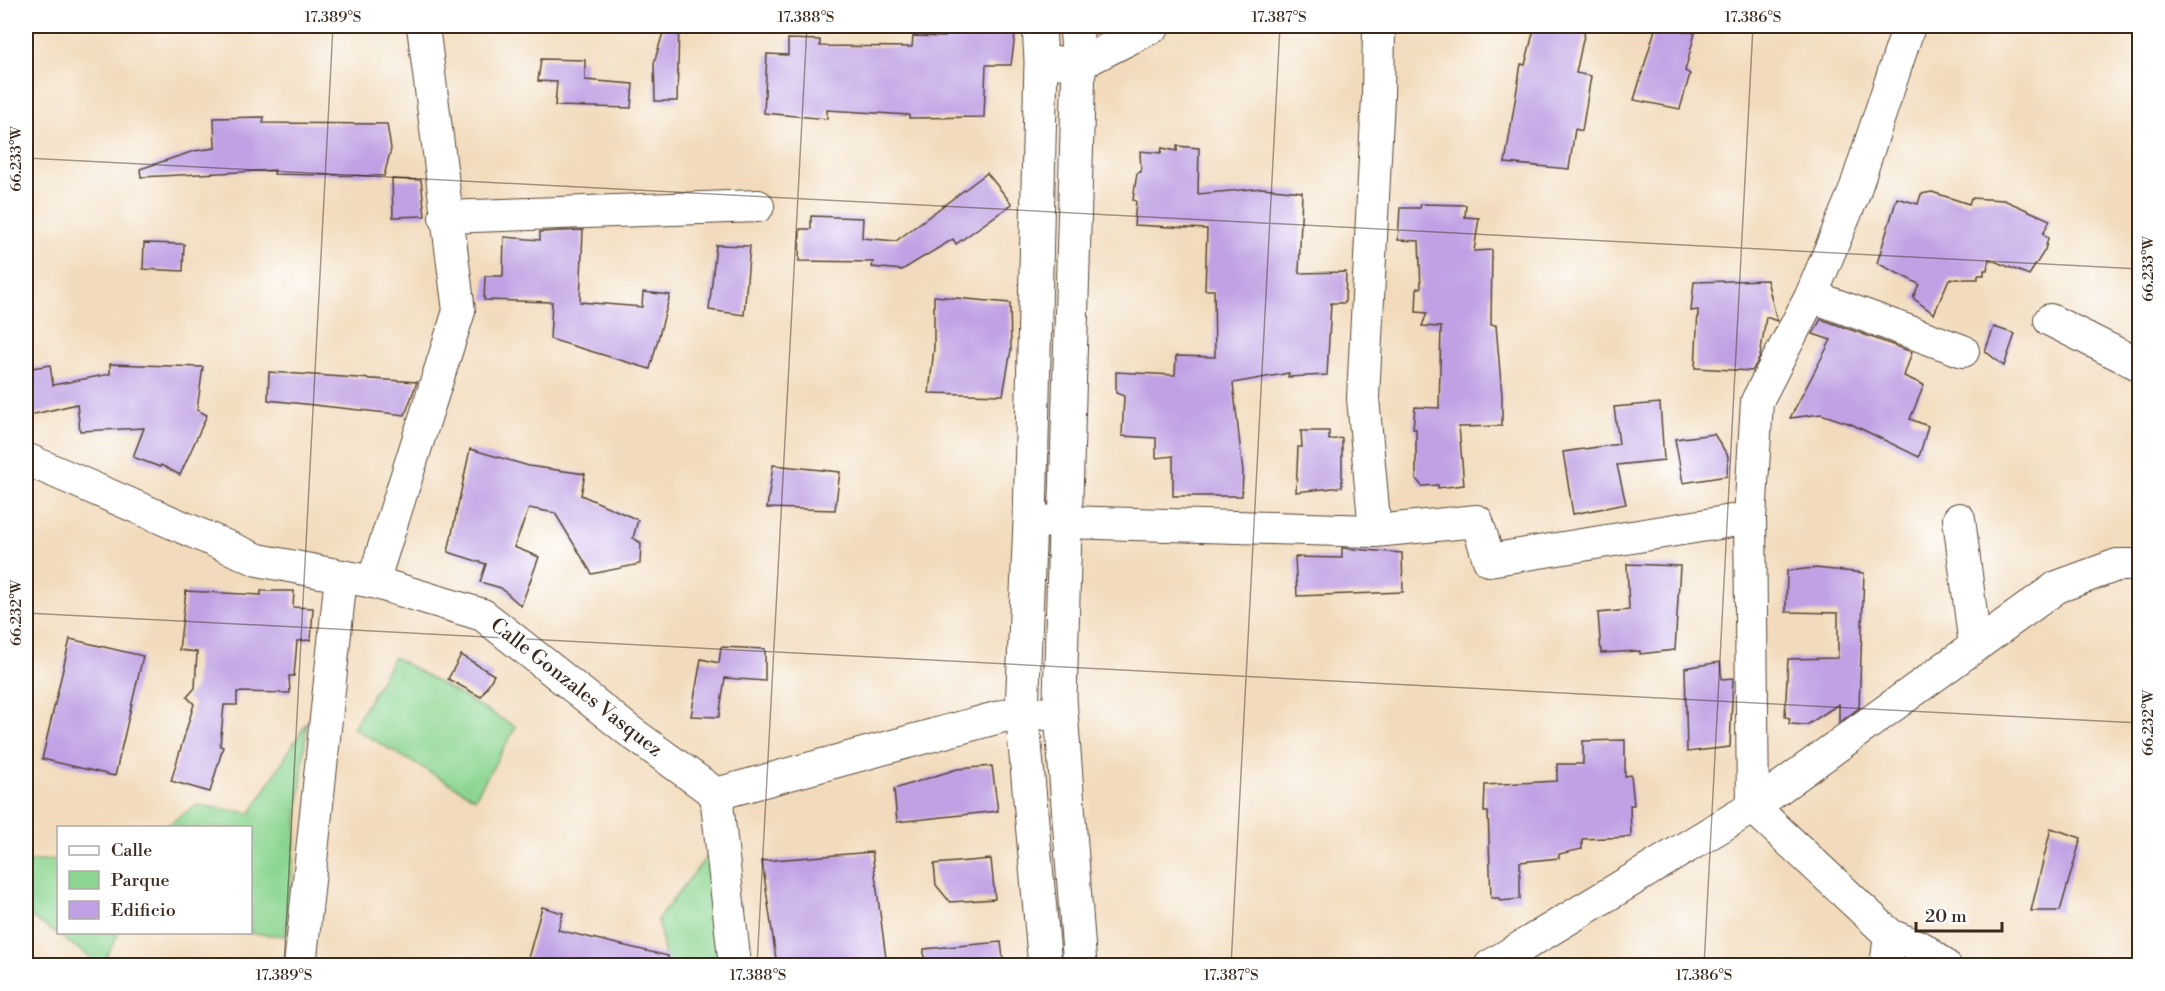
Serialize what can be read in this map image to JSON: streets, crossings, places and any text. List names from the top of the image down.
{
  "streets": {
    "street": ["Calle Gonzales Vasquez"]
  },
  "legend": ["Calle", "Parque", "Edificio"],
  "scale_bar": "20 m",
  "coordinates": [
    "17.389°S",
    "17.388°S",
    "17.387°S",
    "17.386°S",
    "66.233°W",
    "66.232°W"
  ]
}
